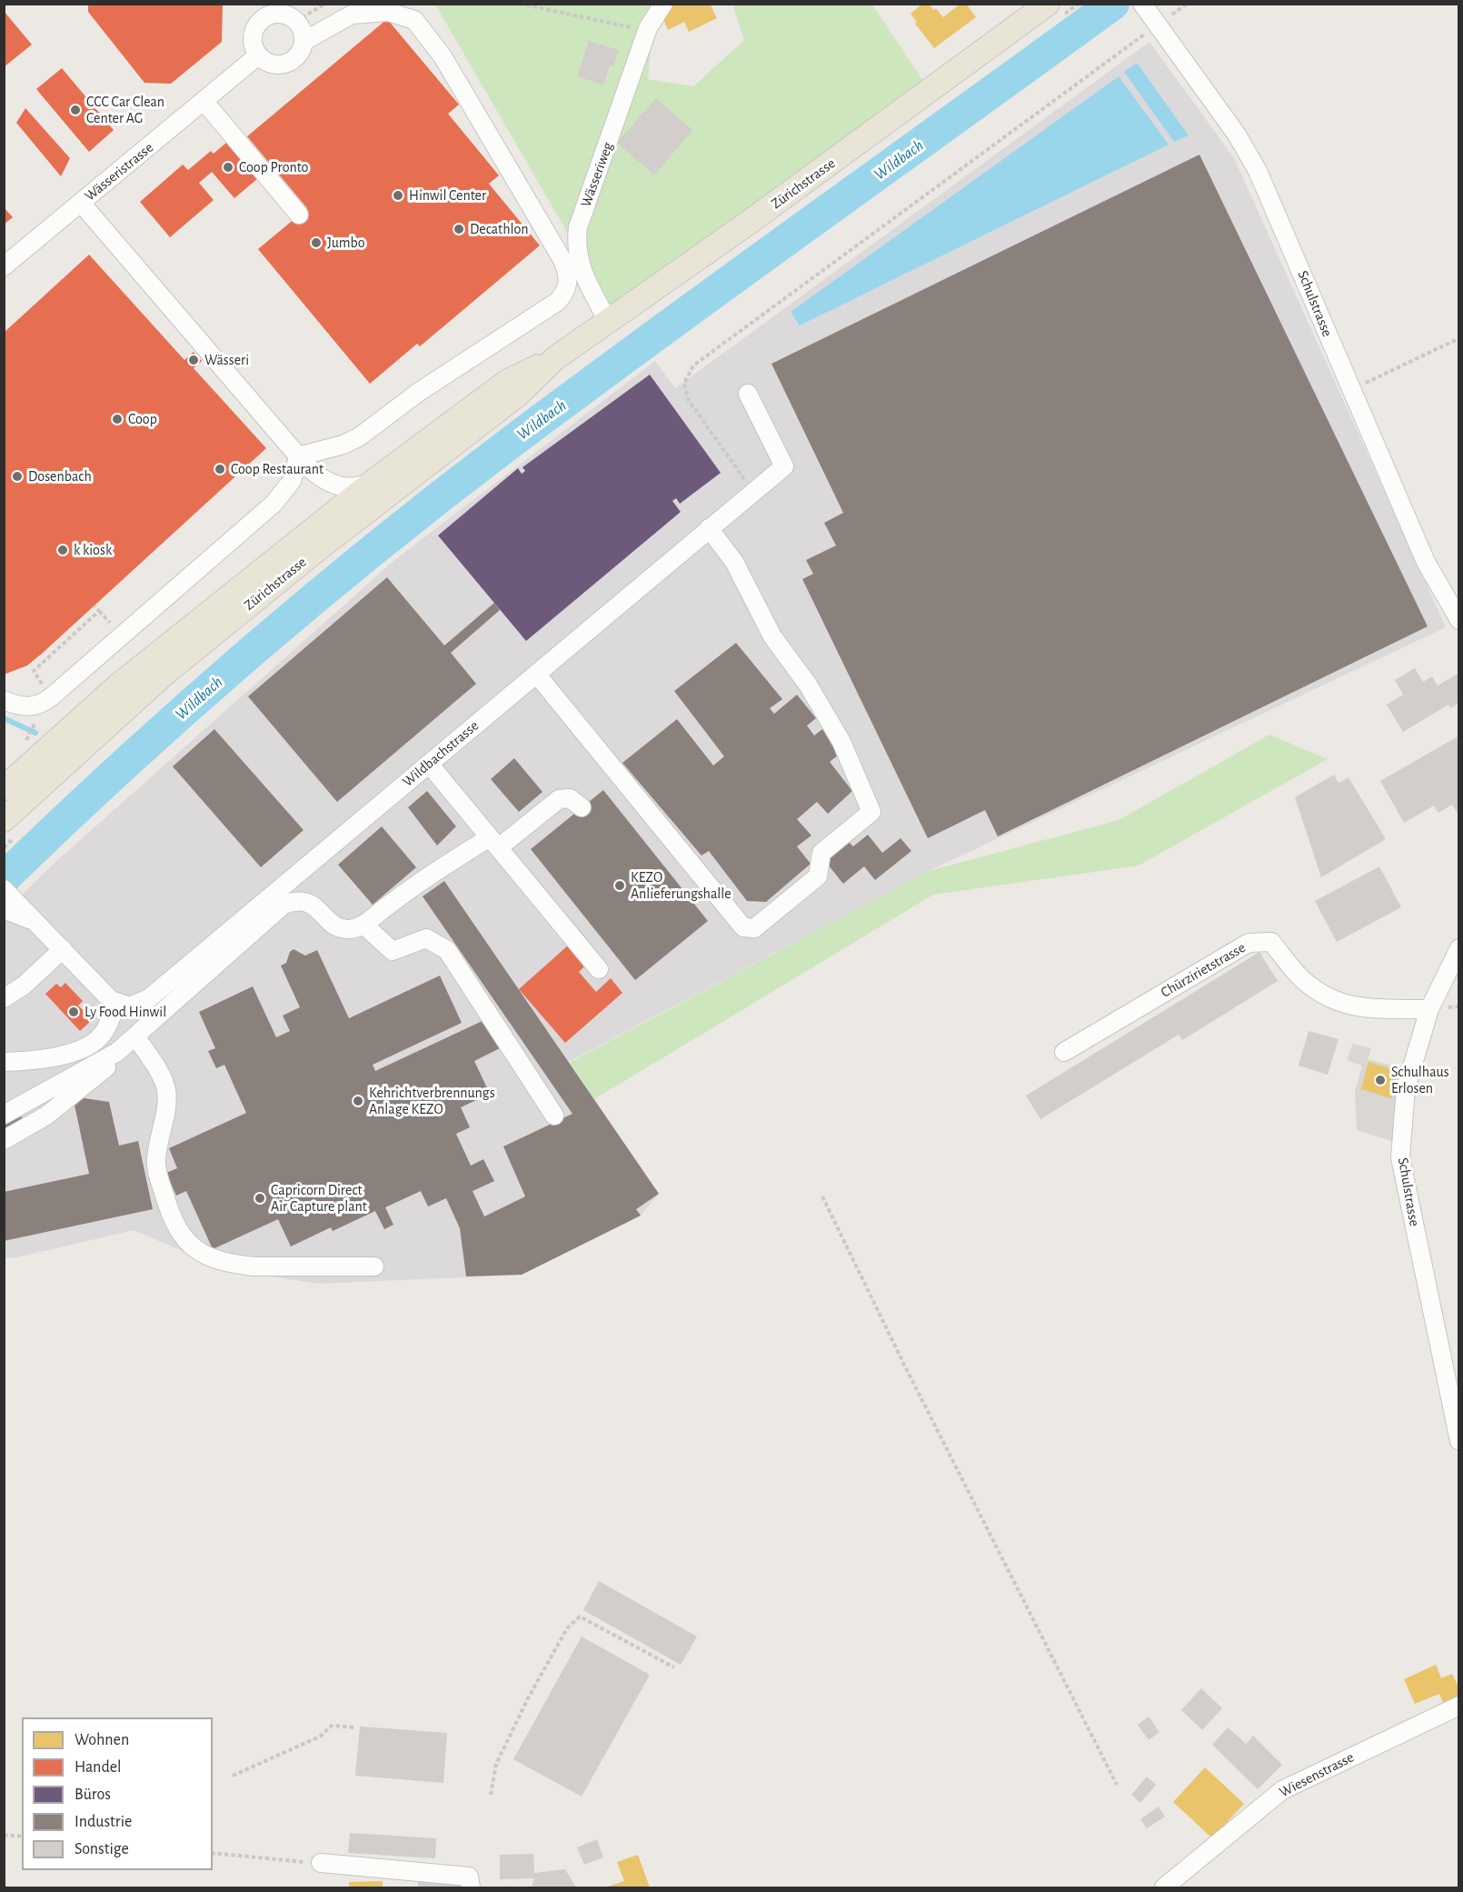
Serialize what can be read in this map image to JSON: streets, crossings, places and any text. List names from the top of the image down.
{
  "streets": {
    "main road": ["Zürichstrasse"],
    "street": [
      "Wässeristrasse",
      "Wässeriweg",
      "Schulstrasse",
      "Wildbachstrasse",
      "Chürzirietstrasse",
      "Wiesenstrasse"
    ]
  },
  "crossings": [
    ["Wässeriweg", "Zürichstrasse"],
    ["Schulstrasse", "Chürzirietstrasse"]
  ],
  "water": ["Wildbach"],
  "places": [
    "CCC Car Clean Center AG",
    "Coop Pronto",
    "Hinwil Center",
    "Decathlon",
    "Jumbo",
    "Wässeri",
    "Coop",
    "Coop Restaurant",
    "Dosenbach",
    "k kiosk",
    "KEZO Anlieferungshalle",
    "Ly Food Hinwil",
    "Schulhaus Erlosen",
    "Kehrichtverbrennungs Anlage KEZO",
    "Capricorn Direct Air Capture plant"
  ],
  "legend": [
    "Wohnen",
    "Handel",
    "Büros",
    "Industrie",
    "Sonstige"
  ]
}
